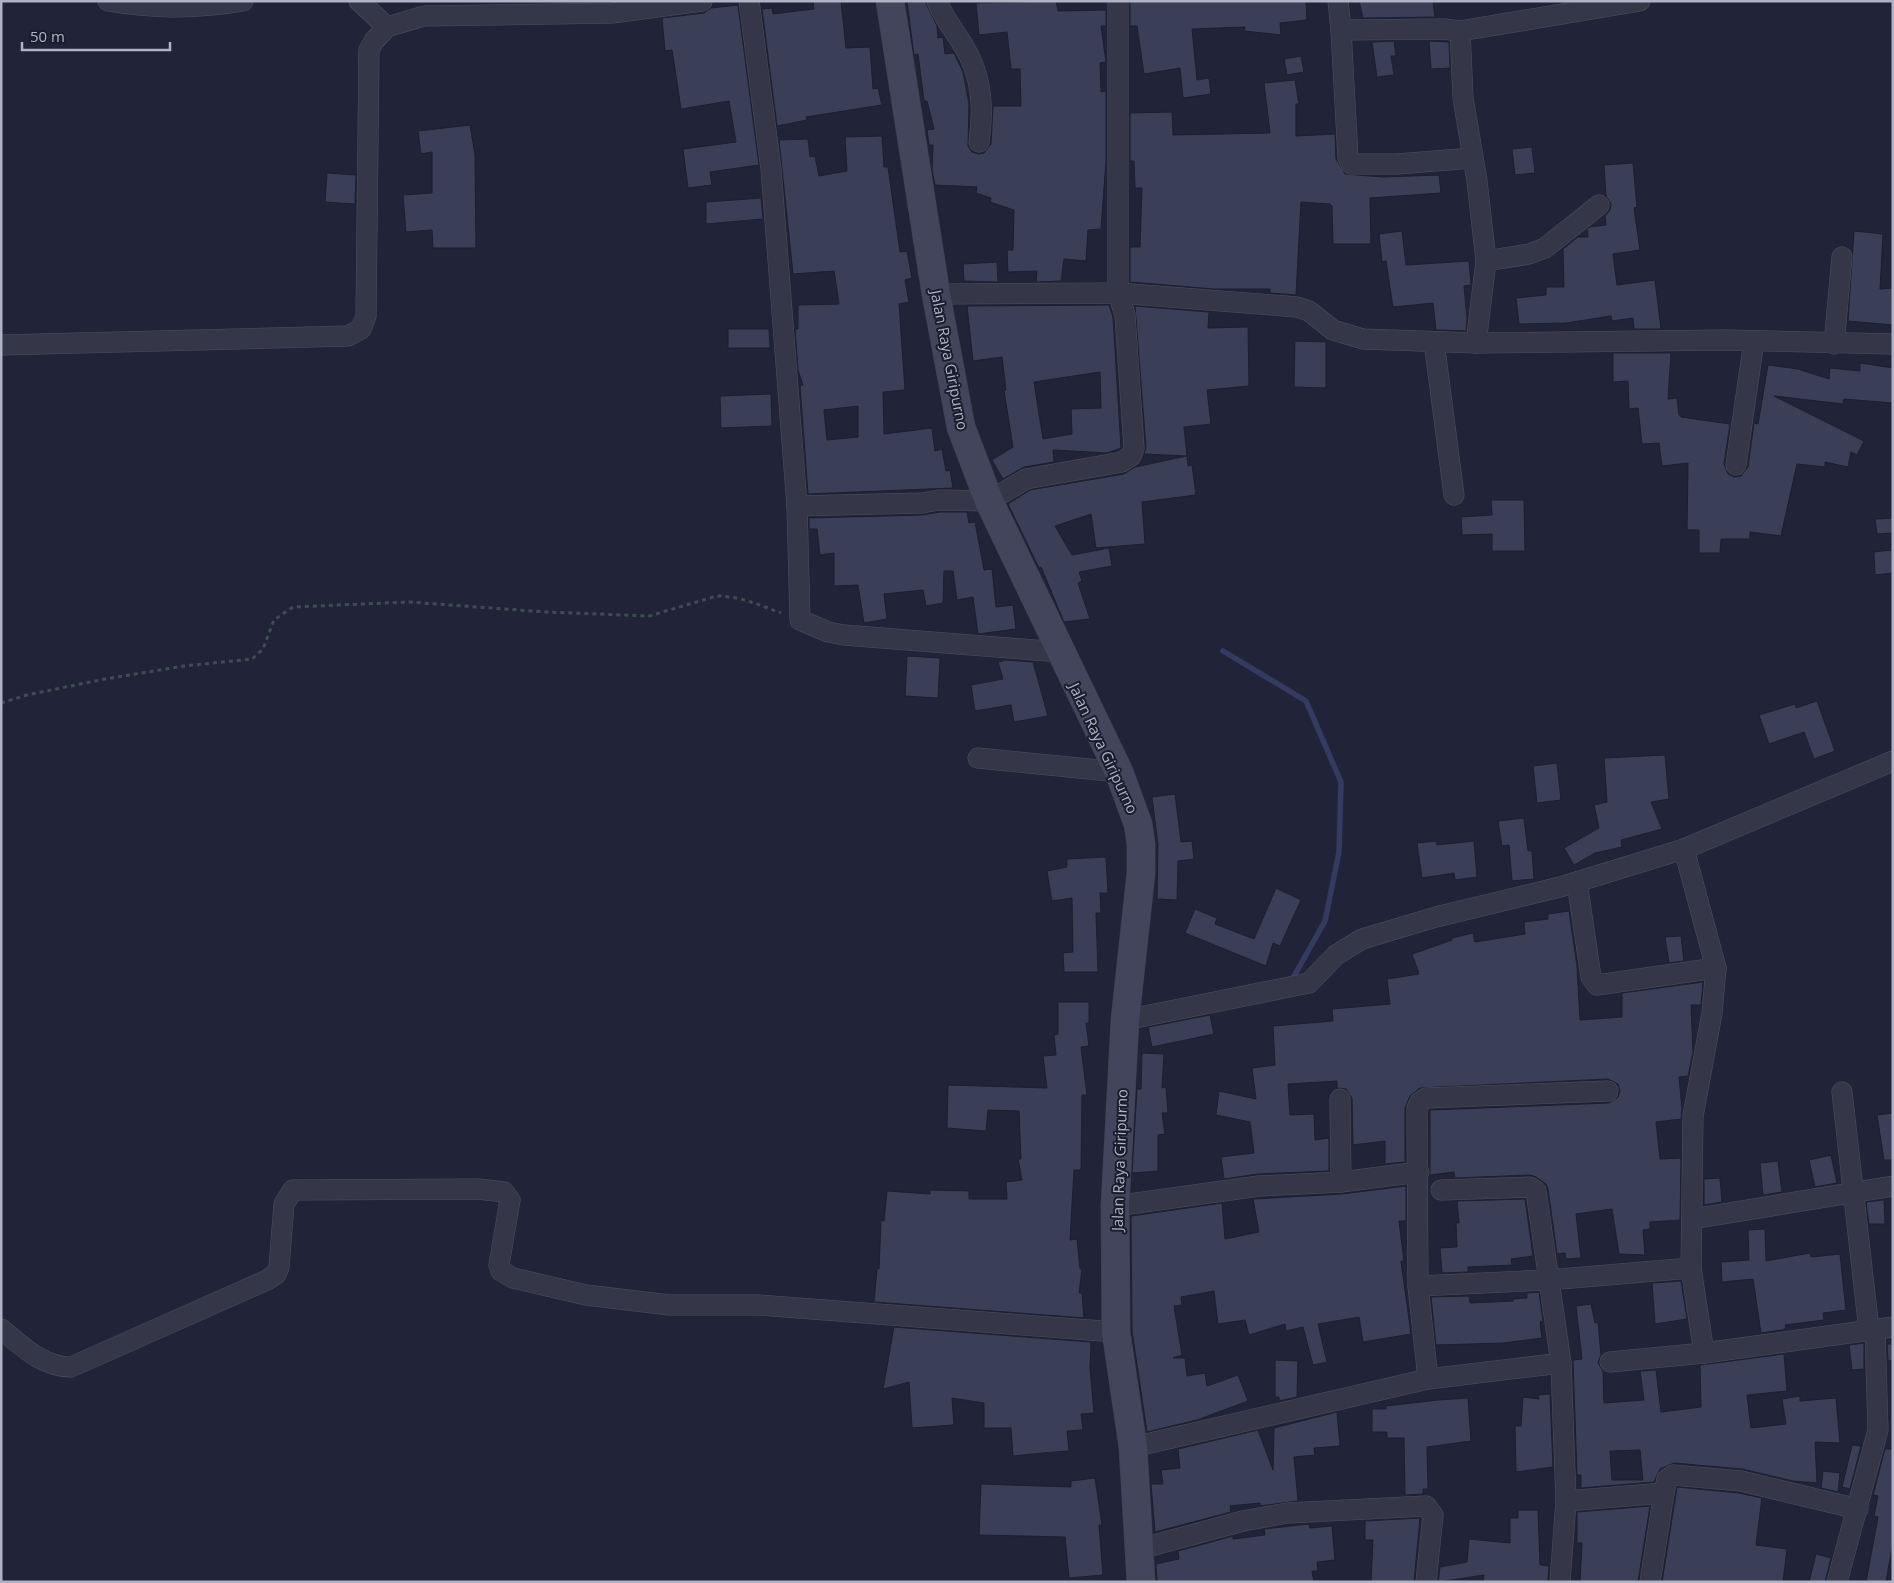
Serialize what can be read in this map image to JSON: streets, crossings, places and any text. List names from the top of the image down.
{
  "streets": {
    "main road": ["Jalan Raya Giripurno"]
  },
  "scale_bar": "50 m"
}
